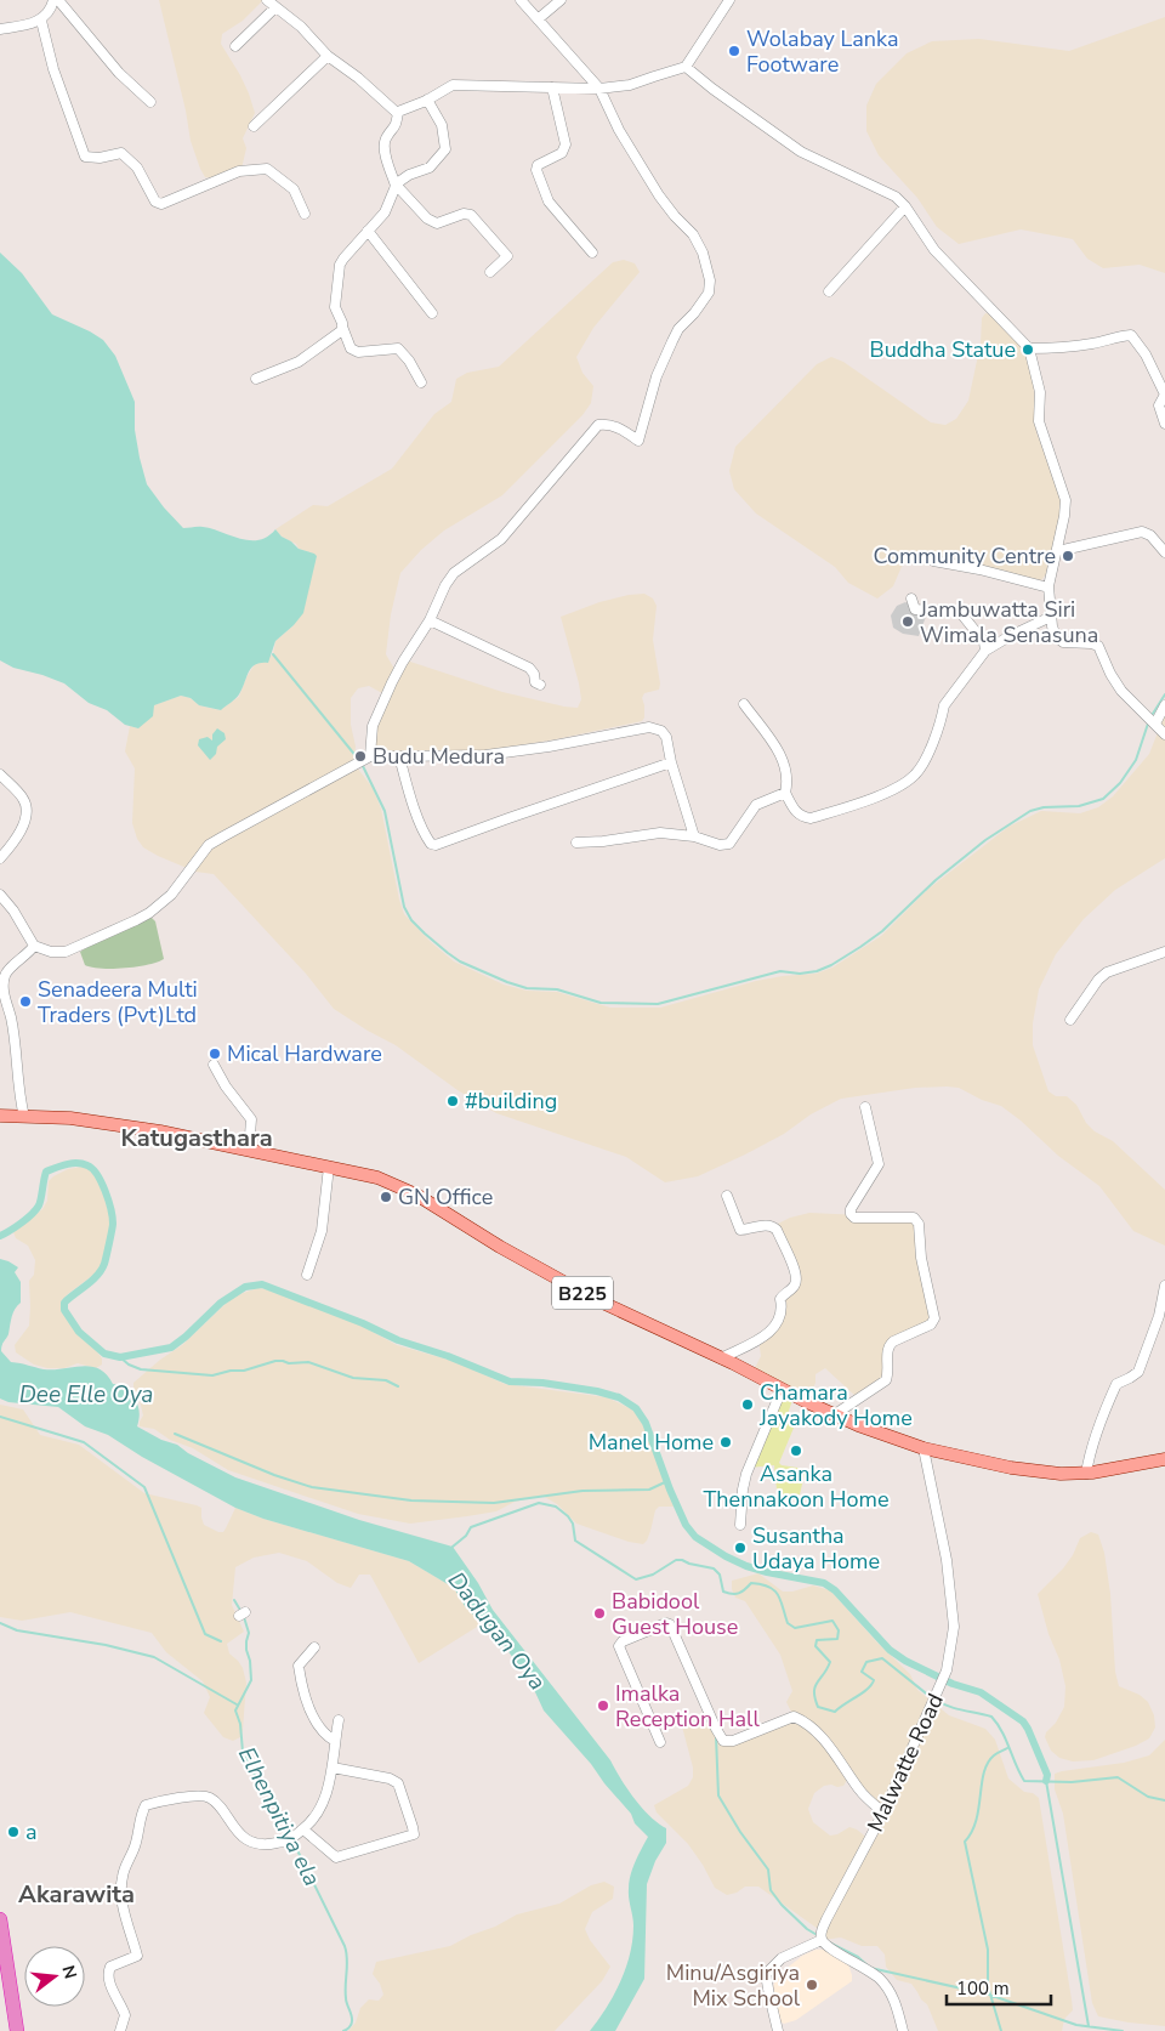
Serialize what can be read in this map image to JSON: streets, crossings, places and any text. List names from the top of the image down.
{
  "streets": {
    "main road": ["B225"],
    "street": ["Malwatte Road"]
  },
  "crossings": [
    ["B225", "Malwatte Road"]
  ],
  "districts": ["Katugasthara", "Akarawita"],
  "water": ["Dee Elle Oya", "Dadugan Oya", "Elhenpitiya ela"],
  "places": [
    "Wolabay Lanka Footware",
    "Buddha Statue",
    "Community Centre",
    "Jambuwatta Siri Wimala Senasuna",
    "Budu Medura",
    "Senadeera Multi Traders (Pvt)Ltd",
    "Mical Hardware",
    "#building",
    "GN Office",
    "Chamara Jayakody Home",
    "Manel Home",
    "Asanka Thennakoon Home",
    "Susantha Udaya Home",
    "Babidool Guest House",
    "Imalka Reception Hall",
    "a",
    "Minu/Asgiriya Mix School"
  ],
  "scale_bar": "100 m",
  "north": "right"
}
